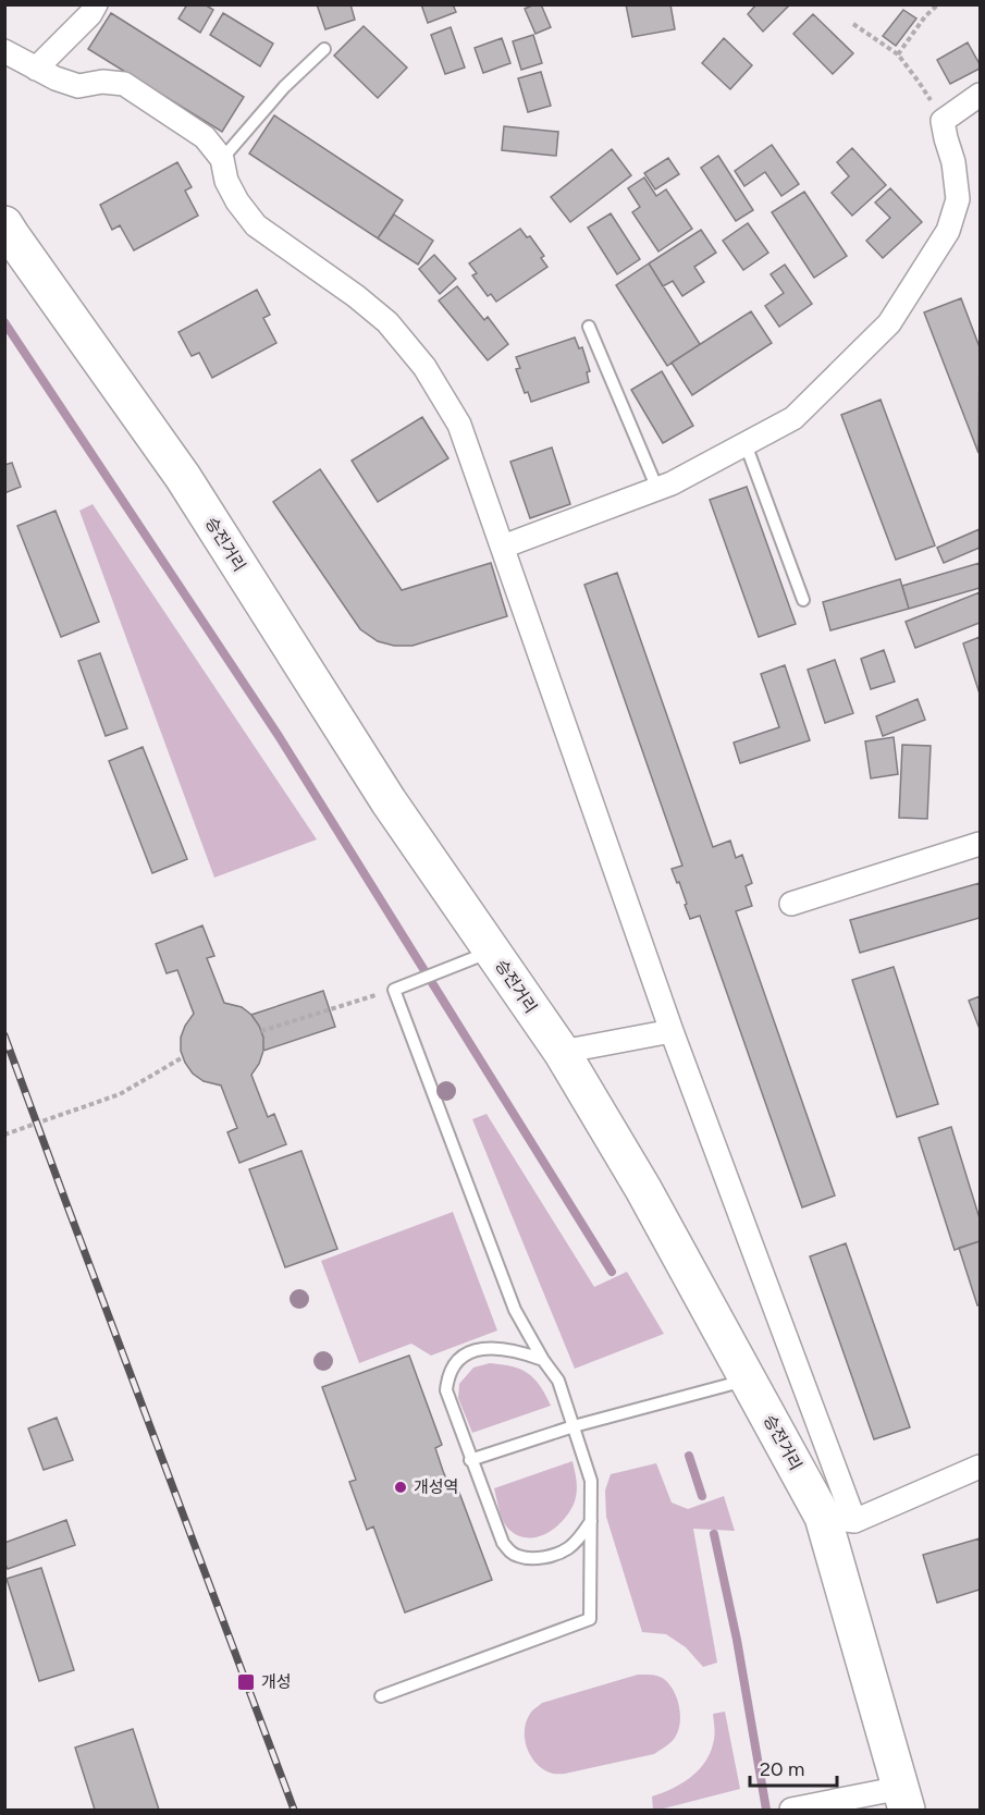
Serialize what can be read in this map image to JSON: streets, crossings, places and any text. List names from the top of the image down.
{
  "streets": {
    "main road": ["승전거리"]
  },
  "places": {
    "other": ["개성역"],
    "transit": ["개성"]
  },
  "scale_bar": "20 m"
}
